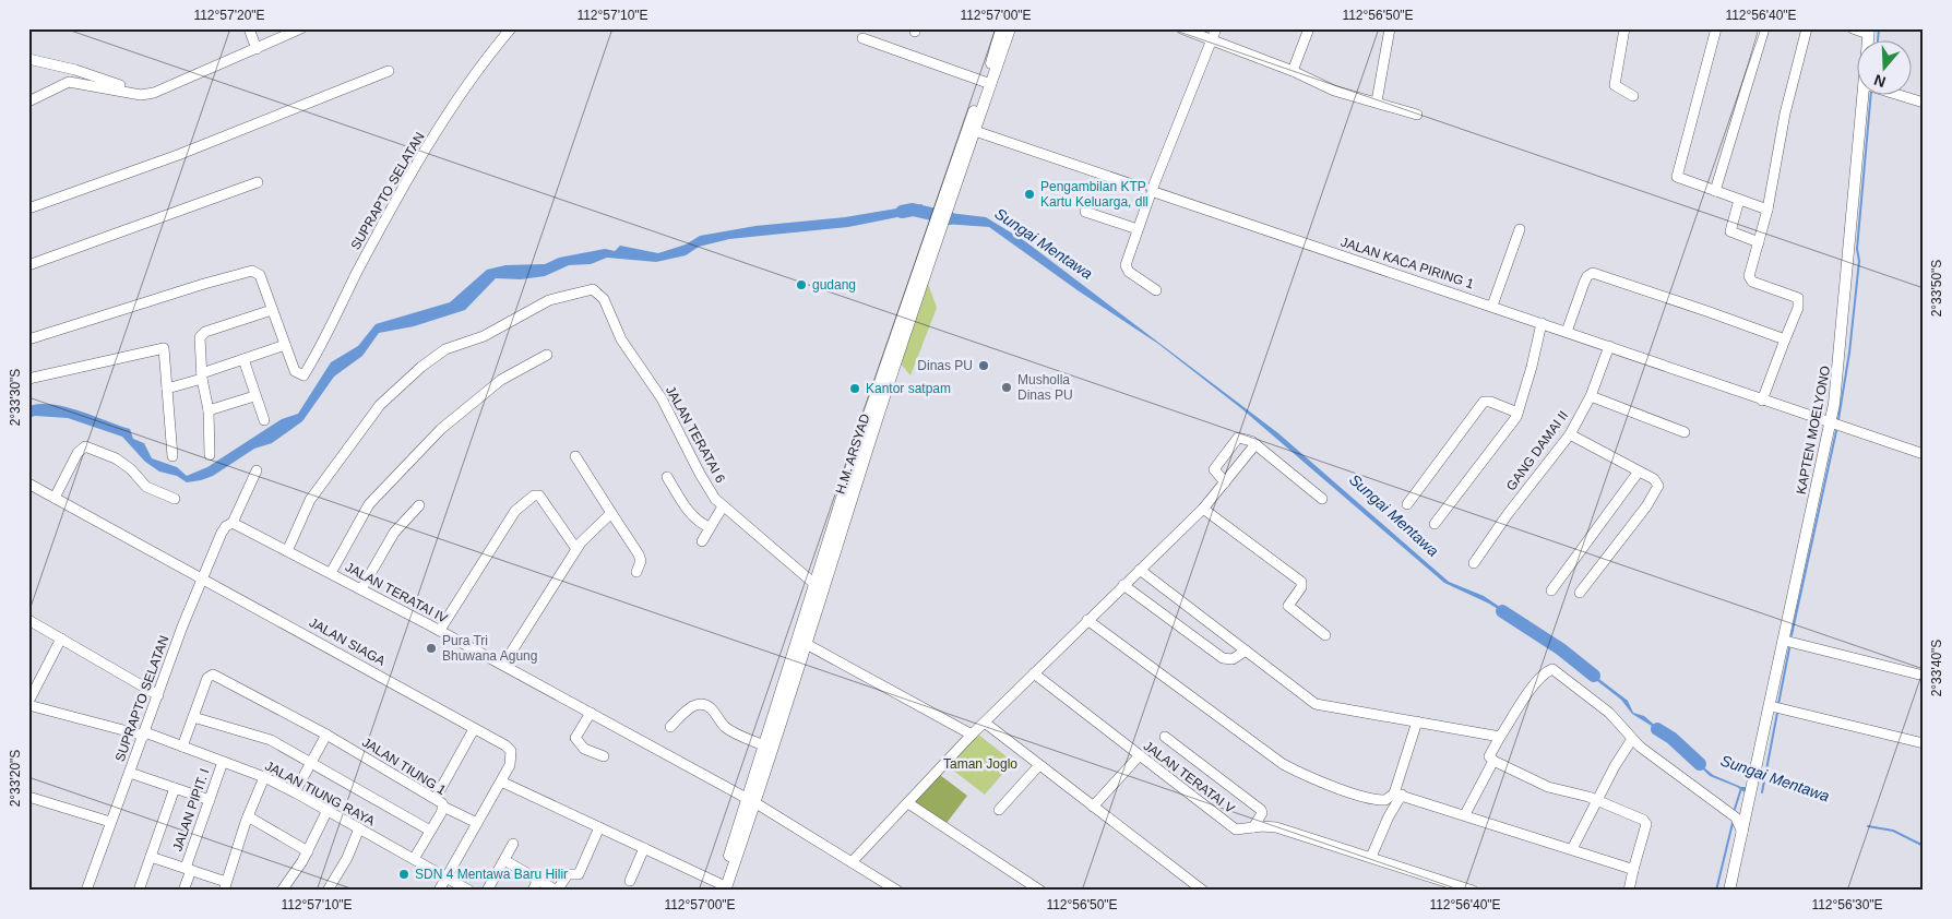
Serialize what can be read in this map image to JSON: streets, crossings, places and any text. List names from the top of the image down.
{
  "streets": {
    "street": [
      "SUPRAPTO SELATAN",
      "JALAN KACA PIRING 1",
      "KAPTEN MOELYONO",
      "JALAN TERATAI 6",
      "GANG DAMAI II",
      "H.M. ARSYAD",
      "JALAN TERATAI IV",
      "JALAN SIAGA",
      "JALAN TIUNG 1",
      "JALAN TERATAI V",
      "JALAN TIUNG RAYA",
      "JALAN PIPIT. I"
    ]
  },
  "crossings": [
    ["SUPRAPTO SELATAN", "JALAN TERATAI IV"],
    ["SUPRAPTO SELATAN", "JALAN SIAGA"],
    ["SUPRAPTO SELATAN", "JALAN TIUNG RAYA"],
    ["JALAN KACA PIRING 1", "KAPTEN MOELYONO"],
    ["JALAN KACA PIRING 1", "GANG DAMAI II"],
    ["JALAN KACA PIRING 1", "H.M. ARSYAD"],
    ["JALAN TERATAI 6", "H.M. ARSYAD"],
    ["JALAN TERATAI 6", "JALAN TERATAI IV"],
    ["H.M. ARSYAD", "JALAN TERATAI IV"],
    ["JALAN SIAGA", "JALAN TIUNG RAYA"],
    ["JALAN TIUNG 1", "JALAN TIUNG RAYA"],
    ["JALAN TIUNG RAYA", "JALAN PIPIT. I"]
  ],
  "water": ["Sungai Mentawa"],
  "parks": ["Taman Joglo"],
  "places": [
    "Pengambilan KTP, Kartu Keluarga, dll",
    "gudang",
    "Dinas PU",
    "Musholla Dinas PU",
    "Kantor satpam",
    "Pura Tri Bhuwana Agung",
    "SDN 4 Mentawa Baru Hilir"
  ],
  "north": "bottom",
  "coordinates": [
    "112°57'20\"E",
    "112°57'10\"E",
    "112°57'00\"E",
    "112°56'50\"E",
    "112°56'40\"E",
    "2°33'50\"S",
    "2°33'30\"S",
    "2°33'40\"S",
    "2°33'20\"S",
    "112°56'30\"E"
  ]
}
